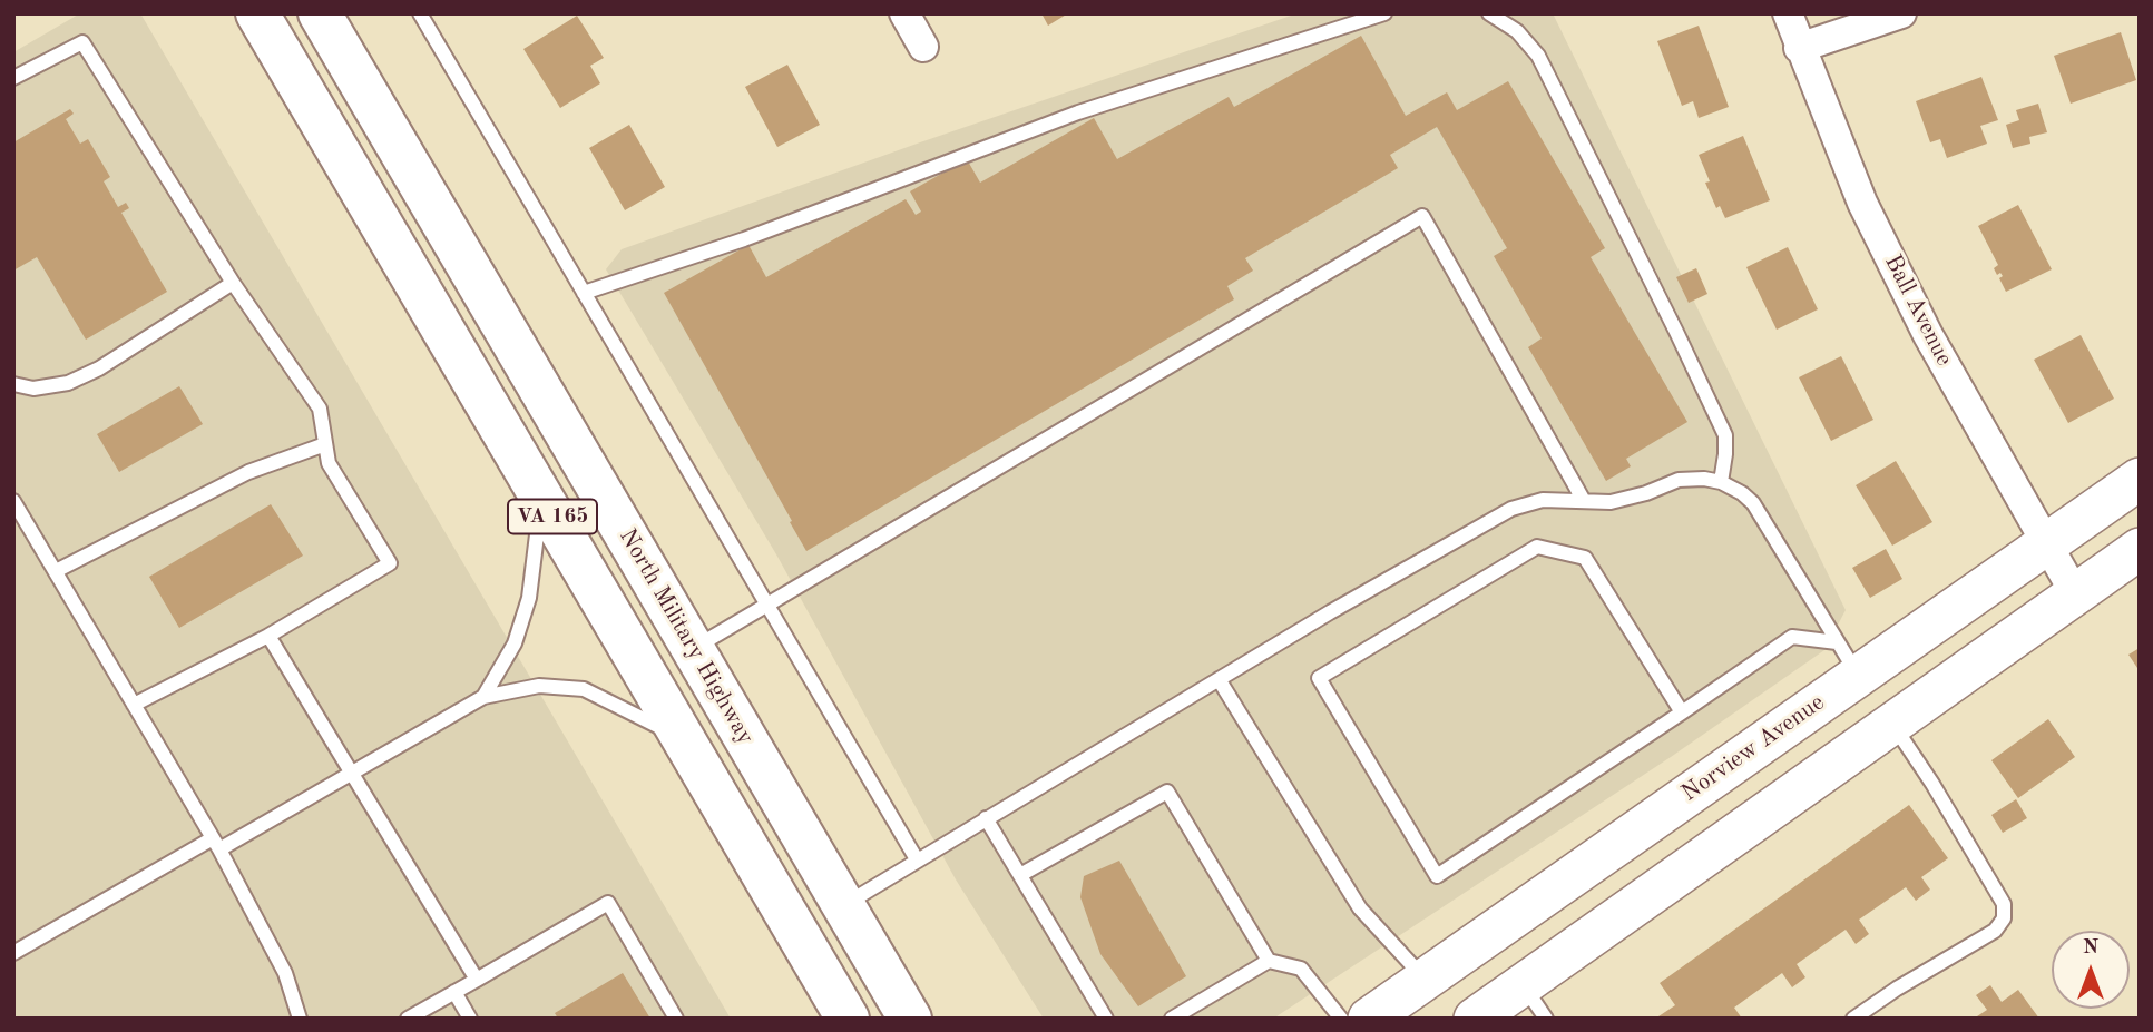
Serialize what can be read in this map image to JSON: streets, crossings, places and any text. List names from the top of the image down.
{
  "streets": {
    "main road": ["VA 165", "North Military Highway", "Norview Avenue"],
    "street": ["Ball Avenue"]
  },
  "crossings": [
    ["Ball Avenue", "Norview Avenue"]
  ],
  "north": "top"
}
